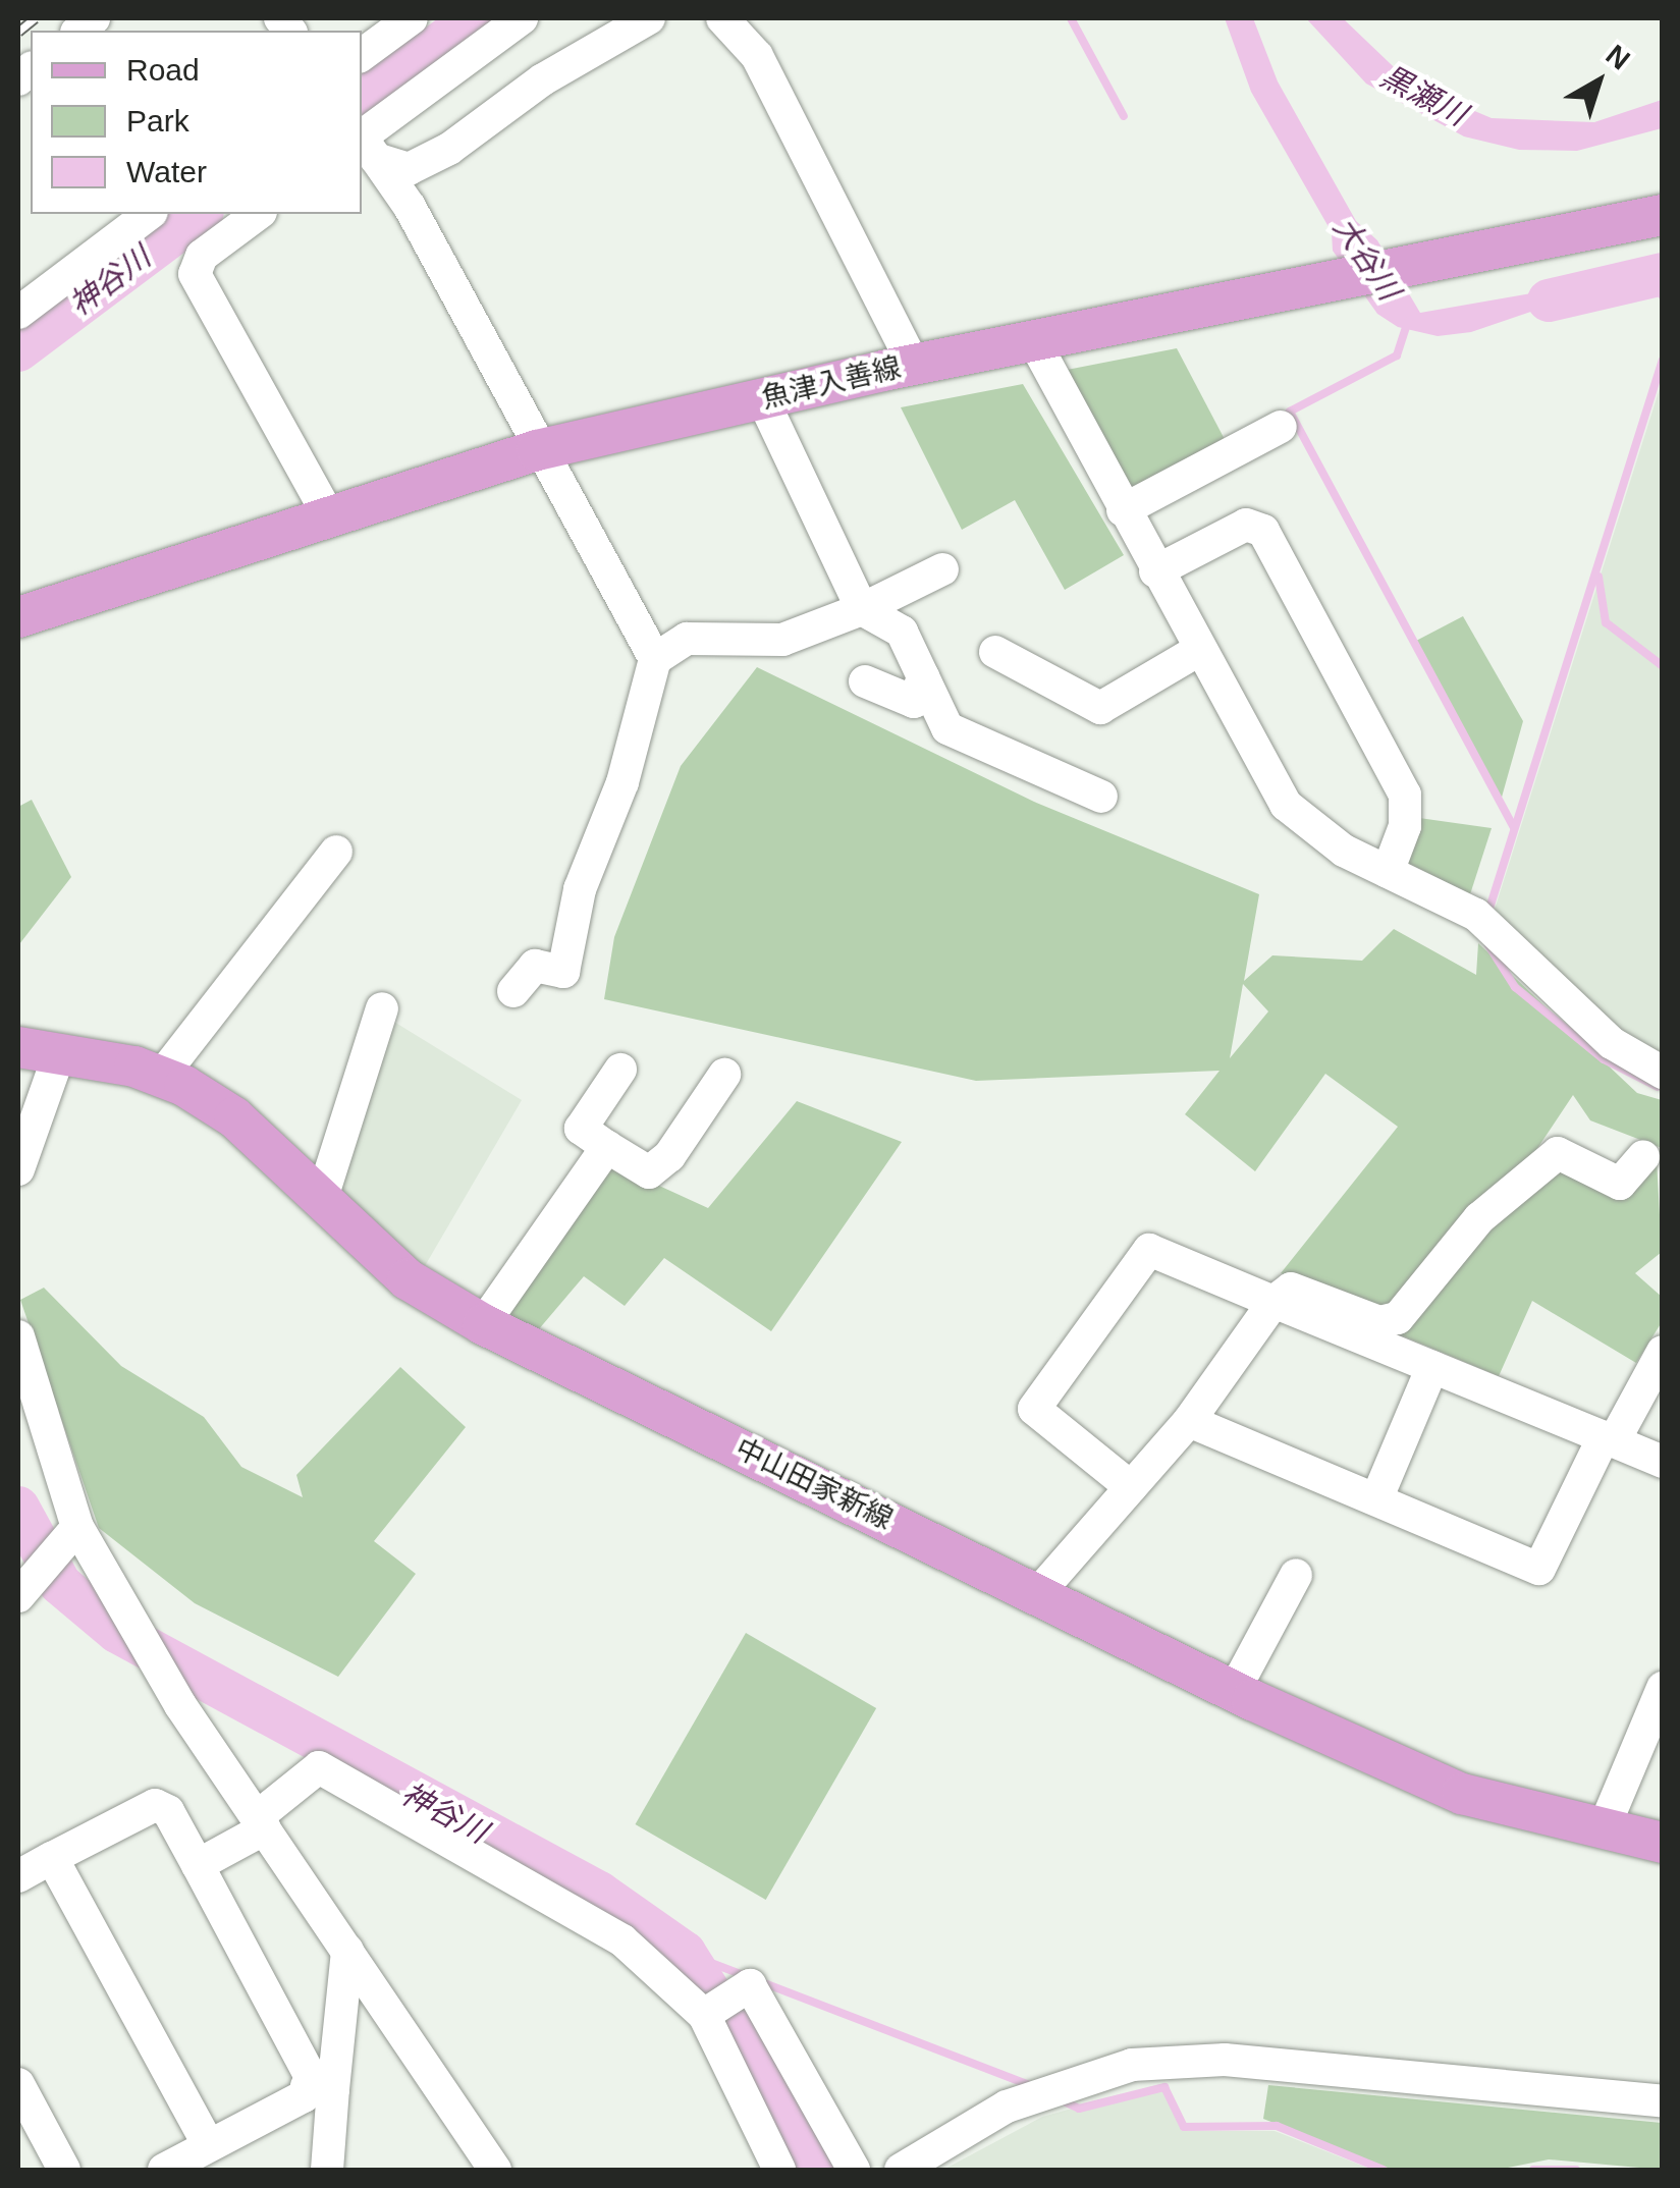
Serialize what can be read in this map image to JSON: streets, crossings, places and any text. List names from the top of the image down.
{
  "streets": {
    "main road": ["魚津入善線", "中山田家新線"]
  },
  "water": ["黒瀬川", "大谷川", "神谷川"],
  "legend": ["Road", "Park", "Water"],
  "north": "top right"
}
